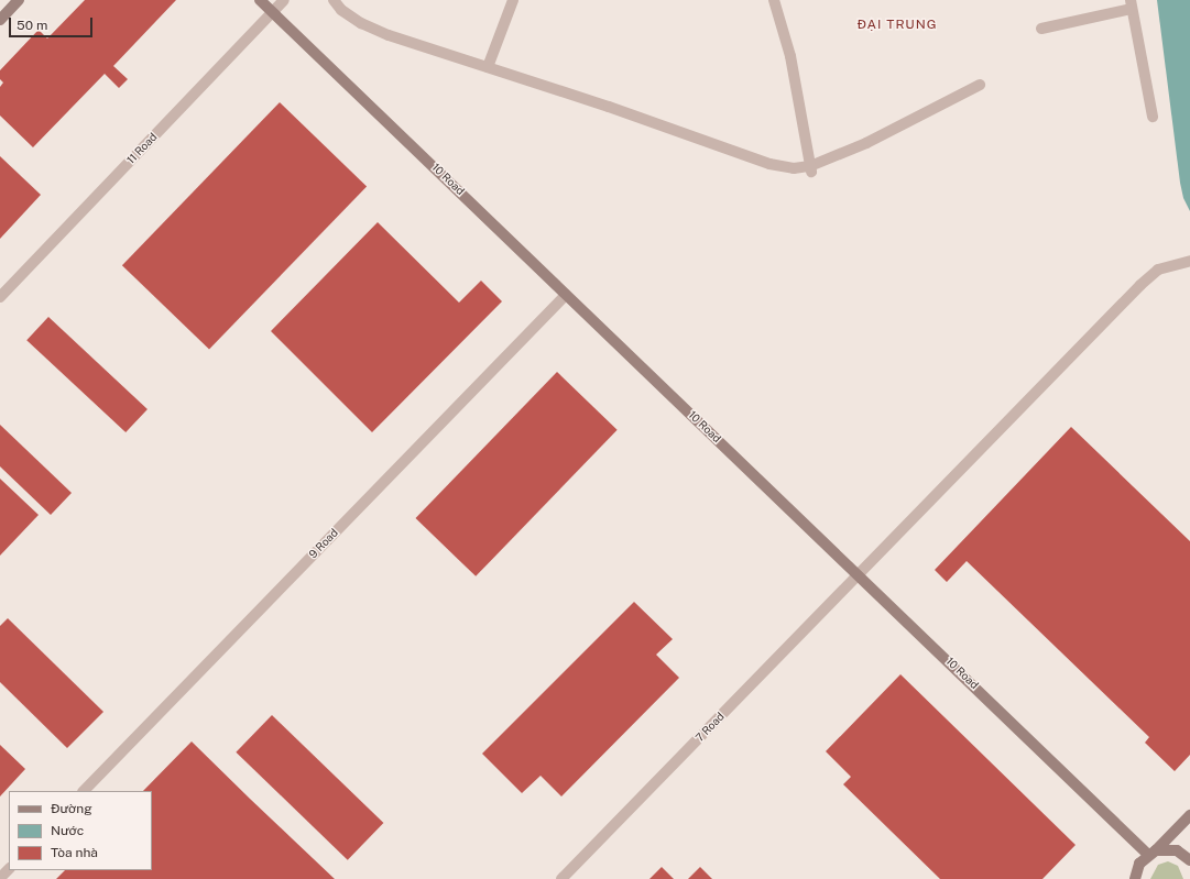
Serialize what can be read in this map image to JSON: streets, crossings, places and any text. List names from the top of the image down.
{
  "streets": {
    "street": [
      "11 Road",
      "10 Road",
      "9 Road",
      "7 Road"
    ]
  },
  "crossings": [
    ["11 Road", "10 Road"],
    ["10 Road", "9 Road"],
    ["10 Road", "7 Road"]
  ],
  "districts": ["ĐẠI TRUNG"],
  "legend": ["Đường", "Nước", "Tòa nhà"],
  "scale_bar": "50 m"
}
